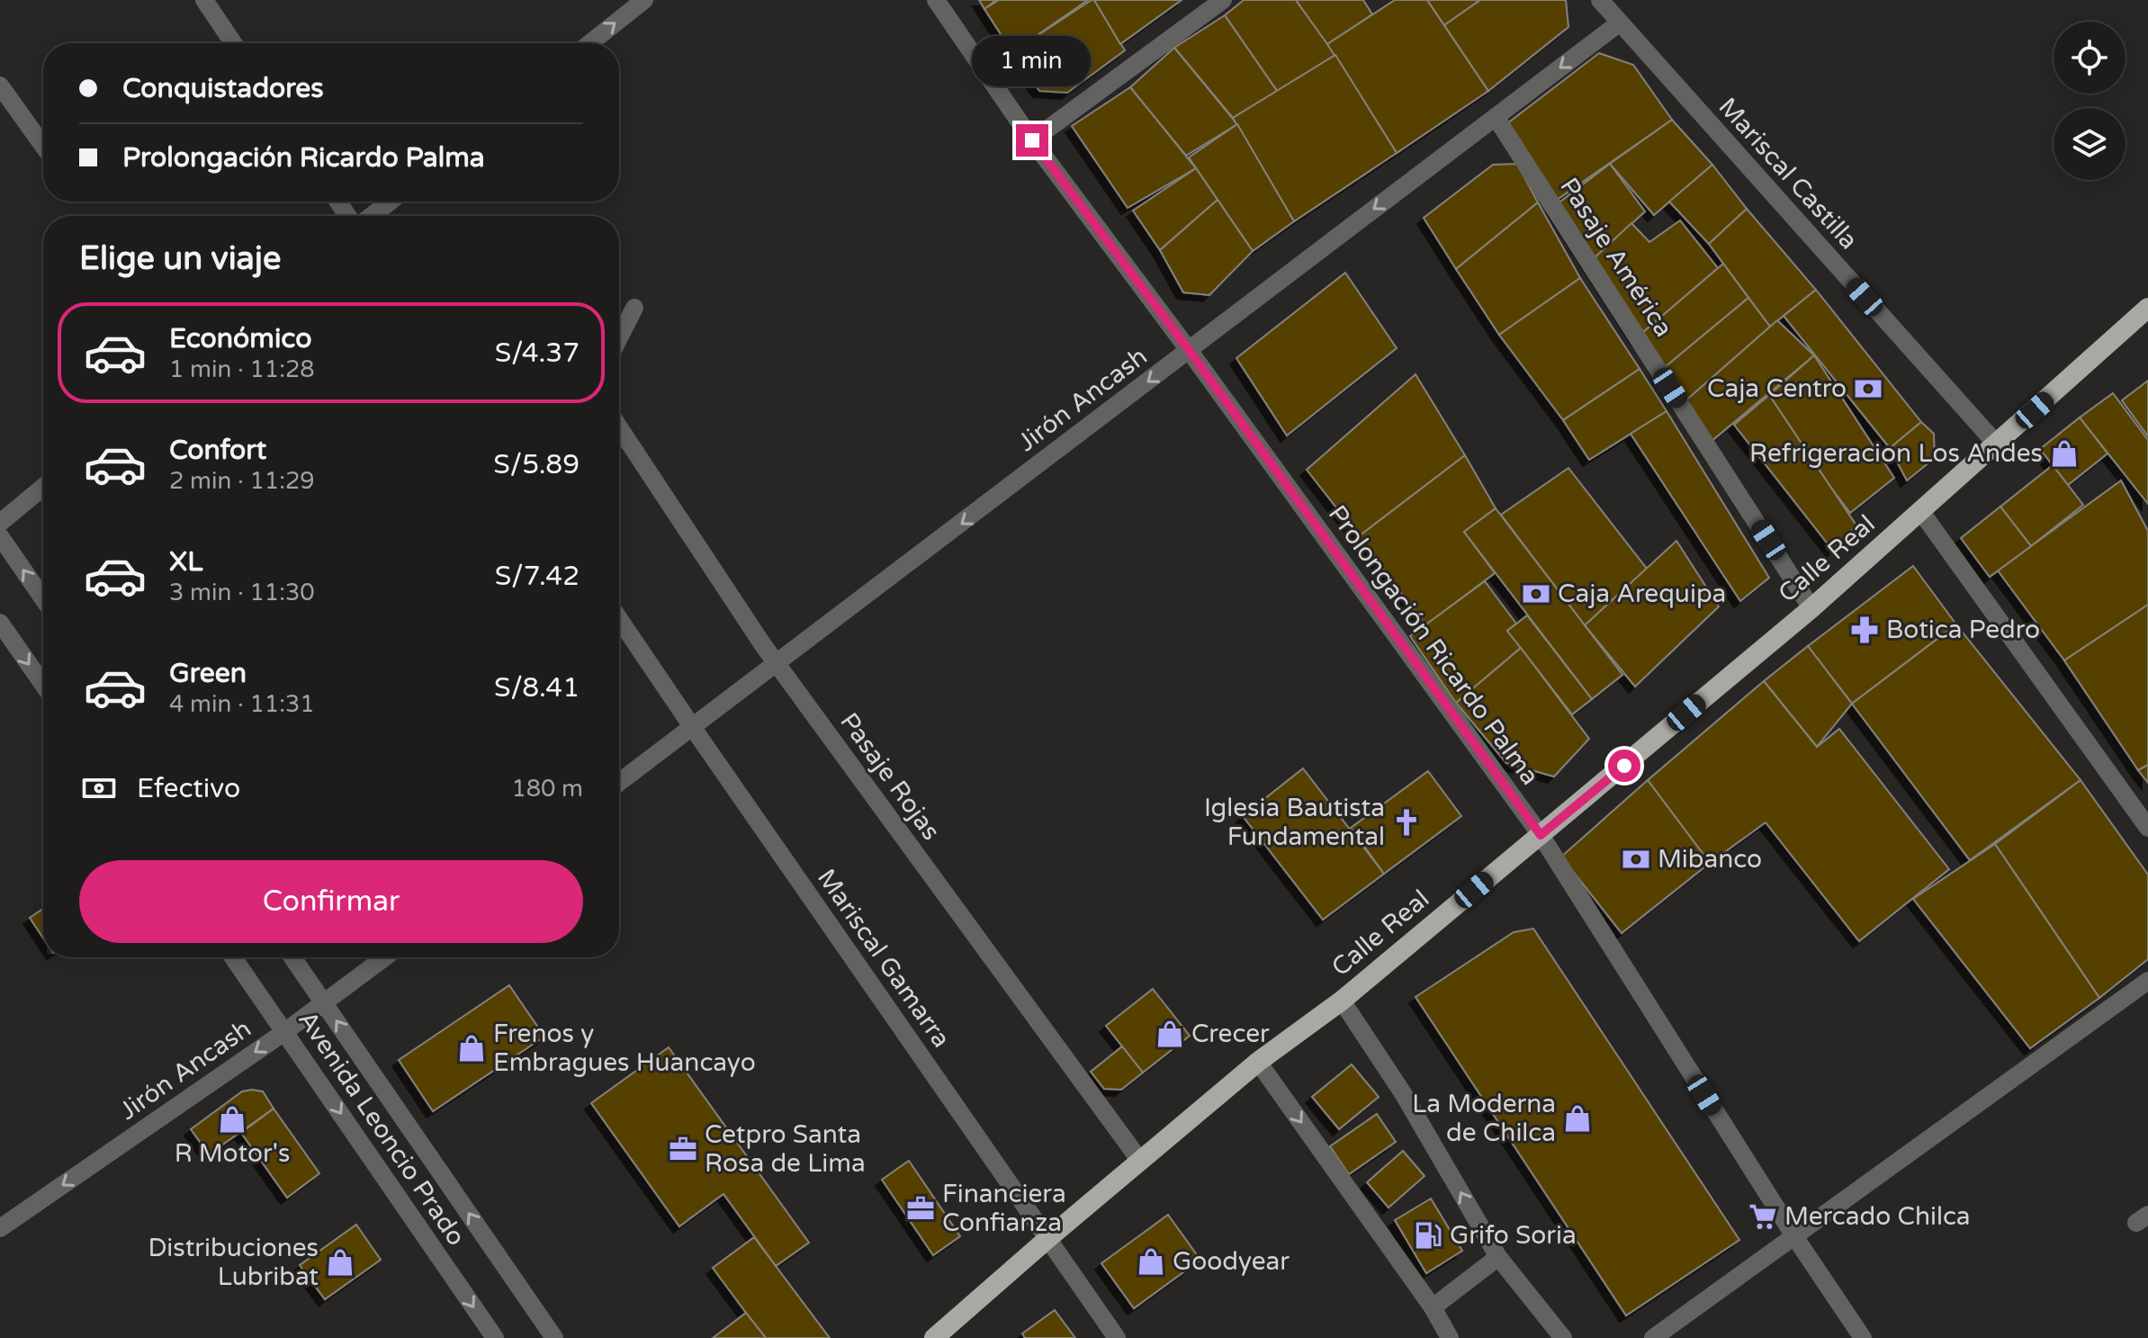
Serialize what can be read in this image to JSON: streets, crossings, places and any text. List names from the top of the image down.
{
  "streets": {
    "highway": ["Calle Real"],
    "street": [
      "Mariscal Castilla",
      "Pasaje América",
      "Jirón Ancash",
      "Prolongación Ricardo Palma",
      "Pasaje Rojas",
      "Mariscal Gamarra",
      "Avenida Leoncio Prado"
    ]
  },
  "crossings": [
    ["Mariscal Castilla", "Jirón Ancash"],
    ["Mariscal Castilla", "Calle Real"],
    ["Pasaje América", "Jirón Ancash"],
    ["Pasaje América", "Calle Real"],
    ["Jirón Ancash", "Prolongación Ricardo Palma"],
    ["Jirón Ancash", "Pasaje Rojas"],
    ["Jirón Ancash", "Mariscal Gamarra"],
    ["Jirón Ancash", "Avenida Leoncio Prado"],
    ["Calle Real", "Prolongación Ricardo Palma"],
    ["Calle Real", "Pasaje Rojas"],
    ["Calle Real", "Mariscal Gamarra"]
  ],
  "one_way": ["Jirón Ancash"],
  "places": {
    "bank": ["Caja Centro", "Caja Arequipa", "Mibanco"],
    "shop": [
      "Refrigeracion Los Andes",
      "Crecer",
      "Frenos y Embragues Huancayo",
      "La Moderna de Chilca",
      "R Motor's",
      "Goodyear",
      "Distribuciones Lubribat"
    ],
    "pharmacy": ["Botica Pedro"],
    "church": ["Iglesia Bautista Fundamental"],
    "office": ["Cetpro Santa Rosa de Lima", "Financiera Confianza"],
    "supermarket": ["Mercado Chilca"],
    "fuel station": ["Grifo Soria"]
  },
  "page": {
    "bubble": "1 min",
    "banner": ["Conquistadores", "Prolongación Ricardo Palma"],
    "heading": "Elige un viaje",
    "list": [
      {
        "name": "Económico",
        "note": "1 min · 11:28",
        "value": "S/4.37"
      },
      {
        "name": "Confort",
        "note": "2 min · 11:29",
        "value": "S/5.89"
      },
      {
        "name": "XL",
        "note": "3 min · 11:30",
        "value": "S/7.42"
      },
      {
        "name": "Green",
        "note": "4 min · 11:31",
        "value": "S/8.41"
      }
    ],
    "pay": ["Efectivo", "180 m"],
    "buttons": "Confirmar"
  }
}
